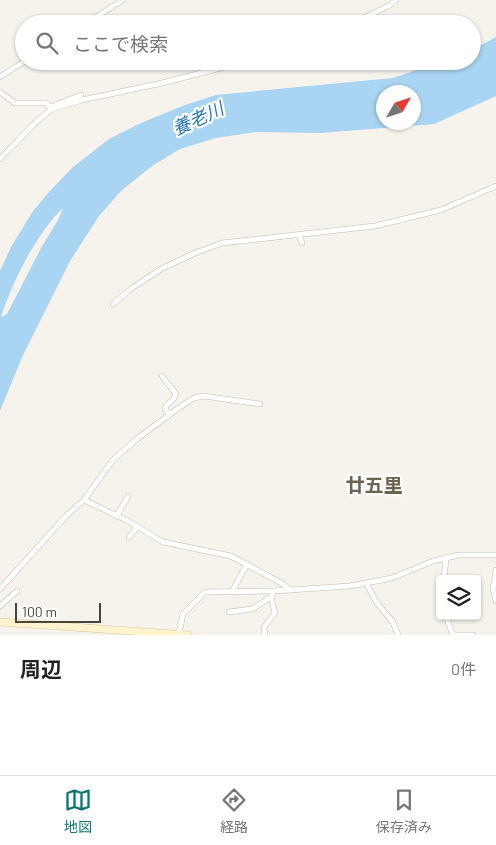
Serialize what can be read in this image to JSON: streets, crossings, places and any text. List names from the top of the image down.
{
  "districts": ["廿五里"],
  "water": ["養老川"],
  "scale_bar": "100 m",
  "north": "top right",
  "page": {
    "search": "ここで検索",
    "scale": "100 m",
    "heading": ["周辺", "0件"],
    "nav": ["地図", "経路", "保存済み"]
  }
}
